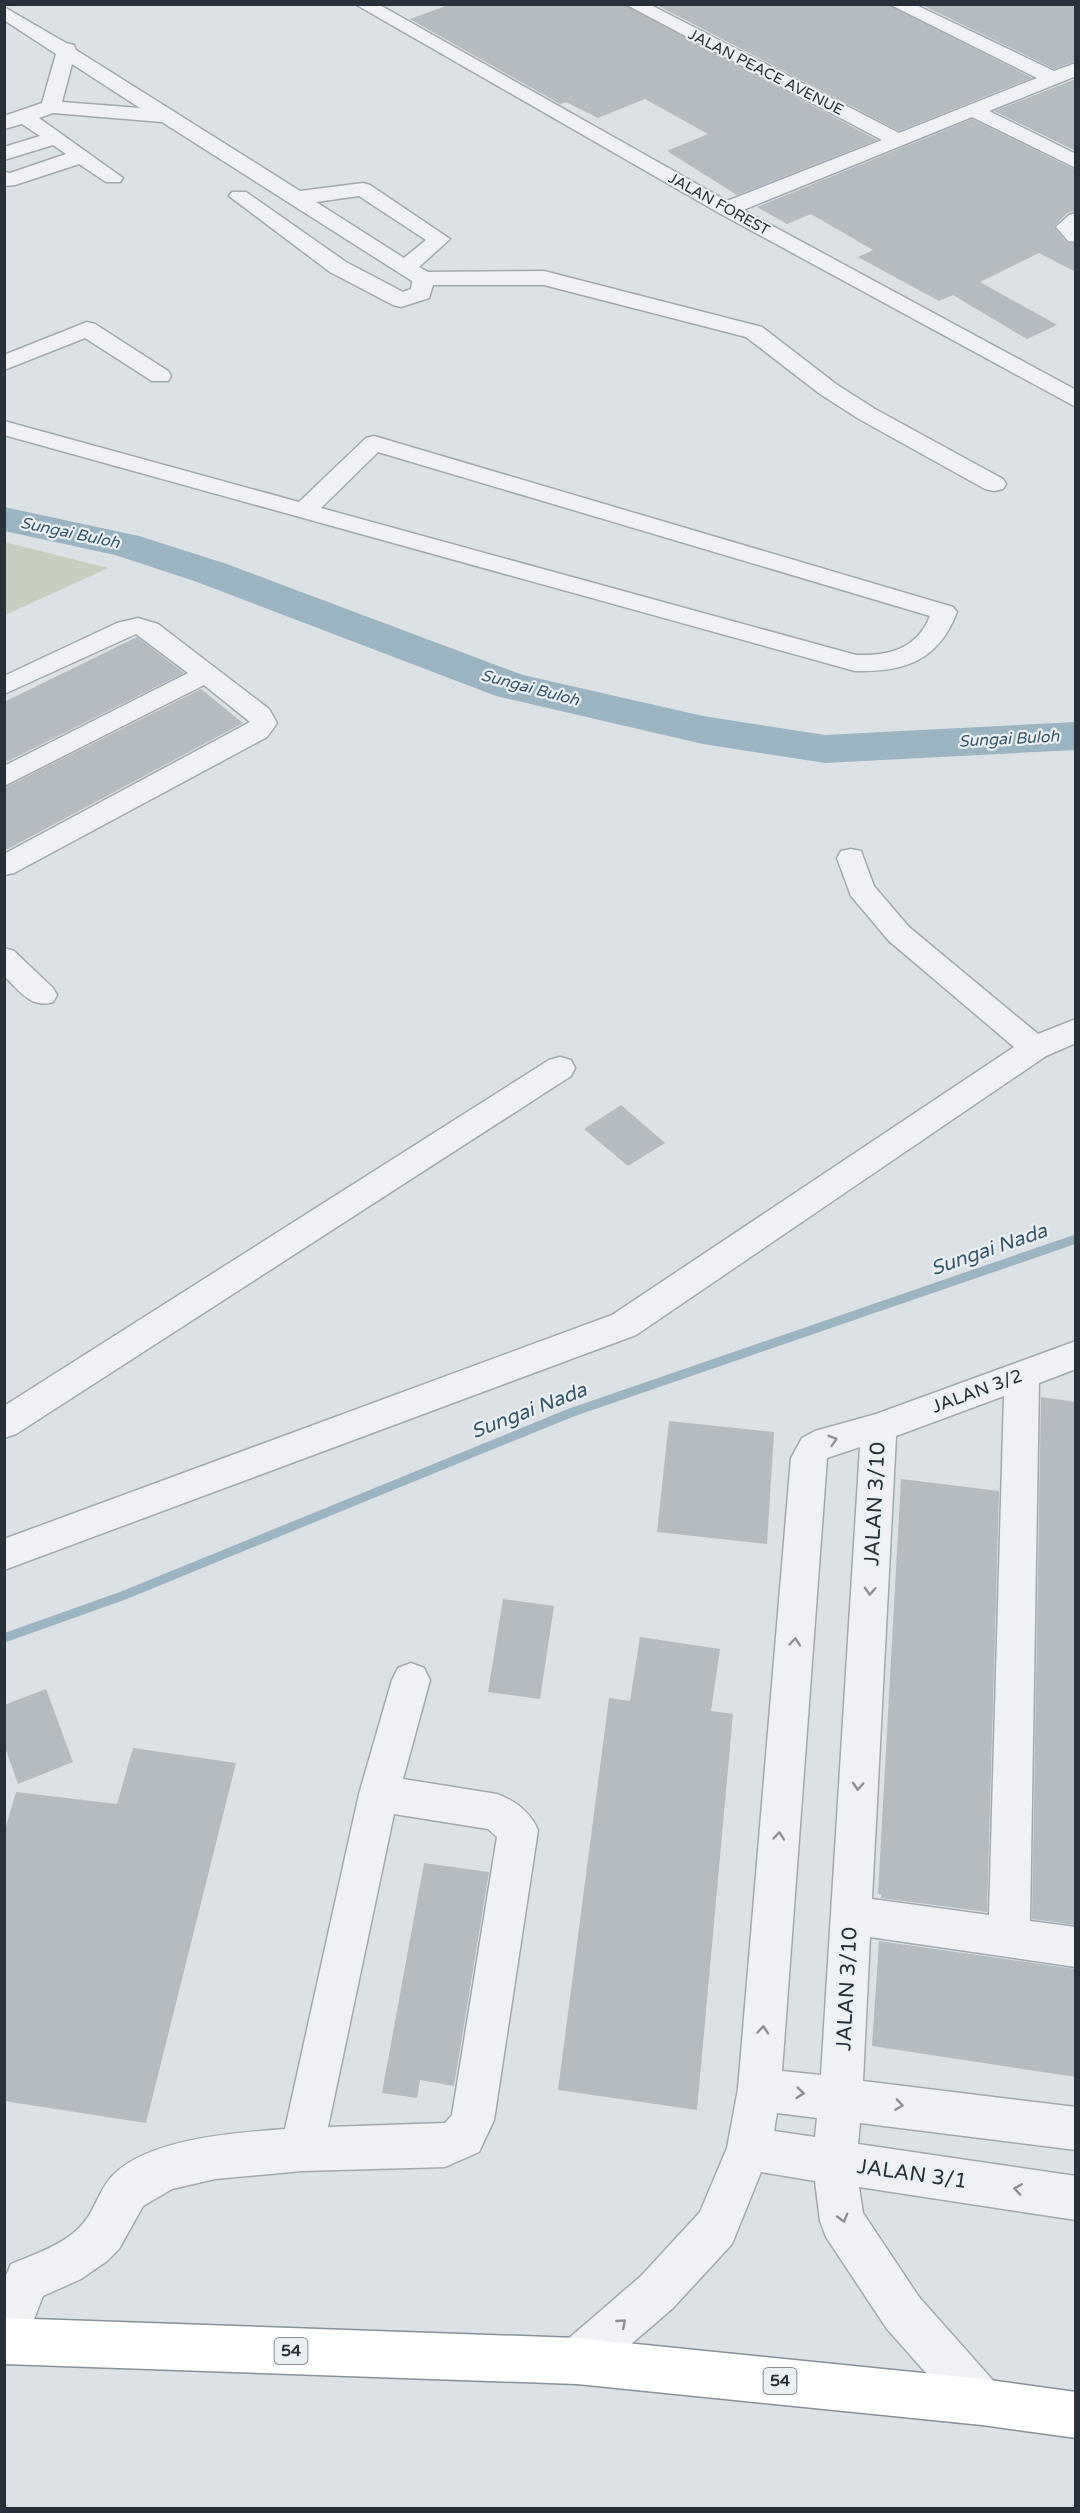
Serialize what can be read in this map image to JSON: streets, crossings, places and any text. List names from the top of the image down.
{
  "streets": {
    "highway": ["54"],
    "street": [
      "JALAN PEACE AVENUE",
      "JALAN FOREST",
      "JALAN 3/2",
      "JALAN 3/10",
      "JALAN 3/1"
    ]
  },
  "crossings": [
    ["JALAN 3/2", "JALAN 3/10"],
    ["JALAN 3/10", "JALAN 3/1"],
    ["JALAN 3/10", "54"]
  ],
  "water": ["Sungai Buloh", "Sungai Nada"]
}
